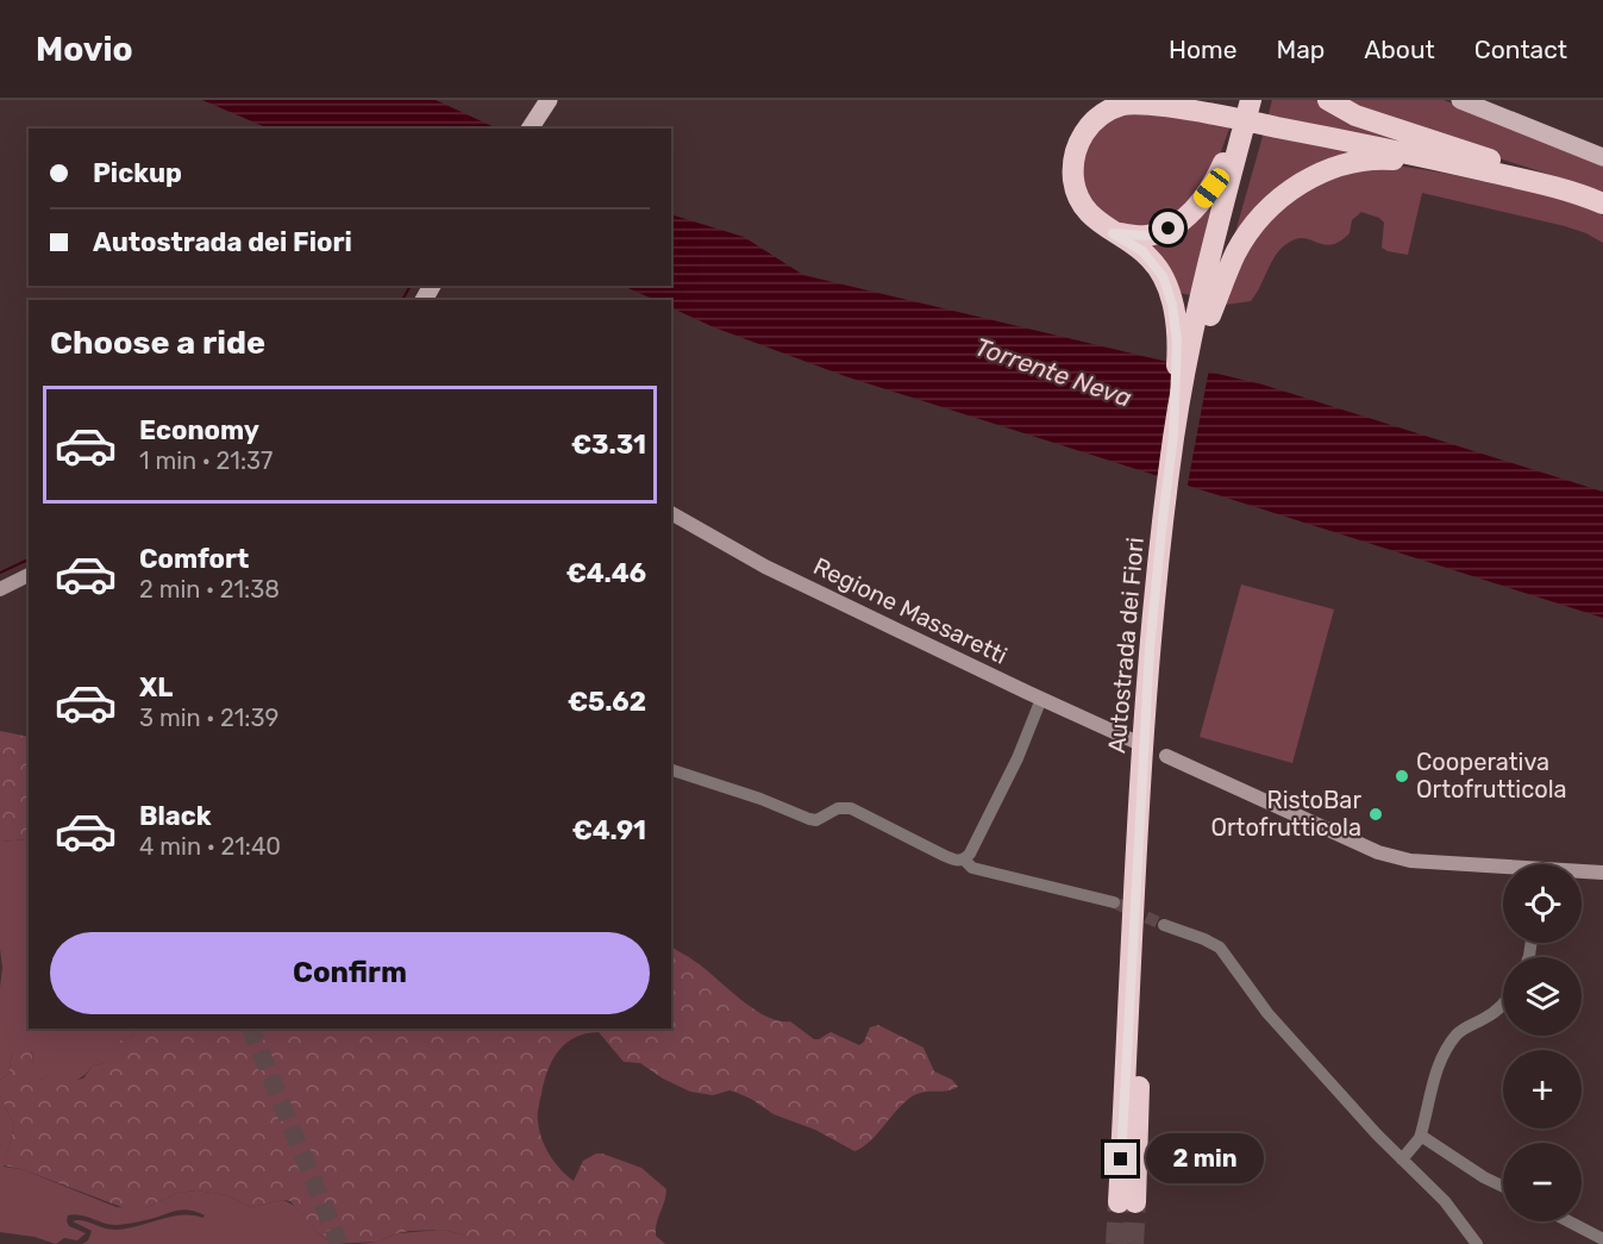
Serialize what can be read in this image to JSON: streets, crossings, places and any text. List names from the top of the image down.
{
  "streets": {
    "highway": ["Autostrada dei Fiori"],
    "street": ["Regione Massaretti"]
  },
  "water": ["Torrente Neva"],
  "places": ["Cooperativa Ortofrutticola", "RistoBar Ortofrutticola"],
  "page": {
    "header": "Movio",
    "nav": [
      "Home",
      "Map",
      "About",
      "Contact"
    ],
    "banner": ["Pickup", "Autostrada dei Fiori"],
    "heading": "Choose a ride",
    "list": [
      {
        "name": "Economy",
        "note": "1 min · 21:37",
        "value": "€3.31"
      },
      {
        "name": "Comfort",
        "note": "2 min · 21:38",
        "value": "€4.46"
      },
      {
        "name": "XL",
        "note": "3 min · 21:39",
        "value": "€5.62"
      },
      {
        "name": "Black",
        "note": "4 min · 21:40",
        "value": "€4.91"
      }
    ],
    "map_buttons": ["+", "−"],
    "buttons": "Confirm",
    "bubble": "2 min"
  }
}
